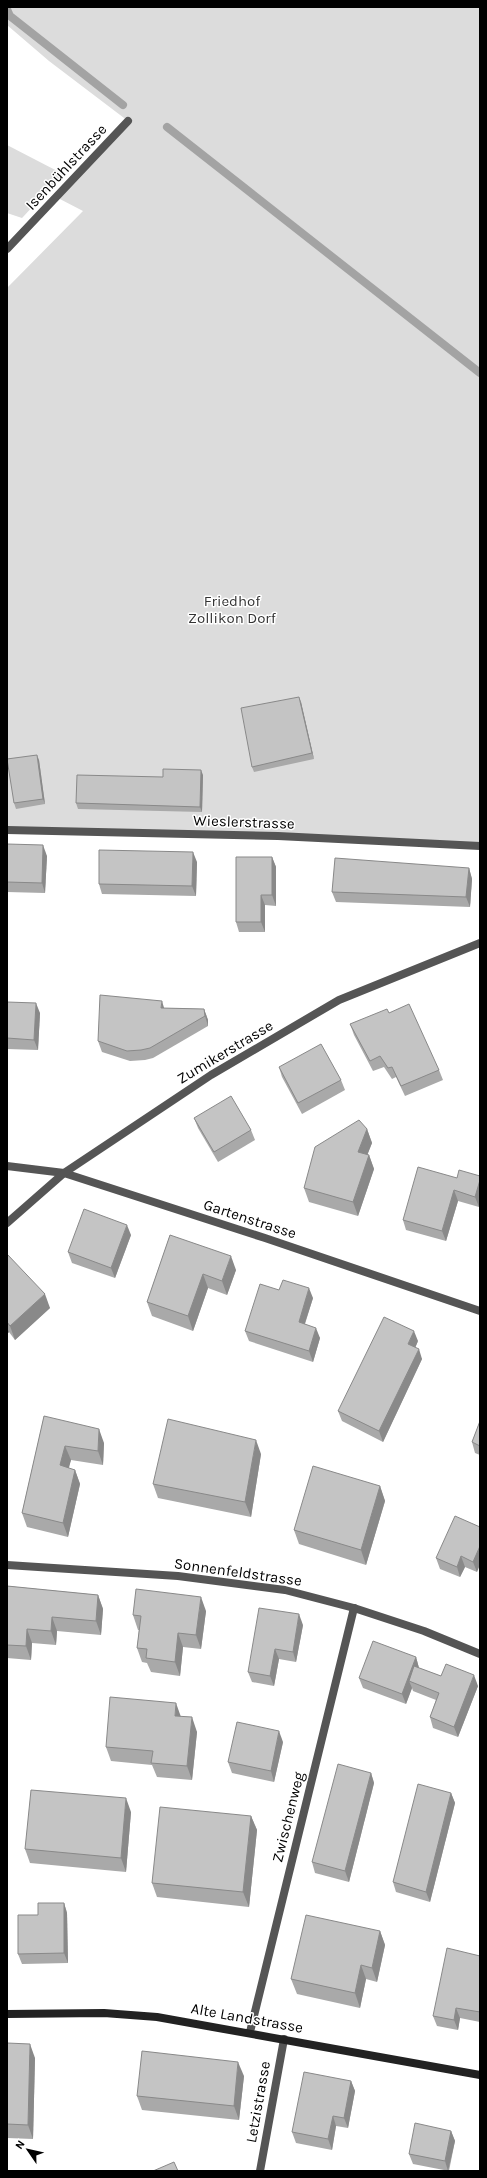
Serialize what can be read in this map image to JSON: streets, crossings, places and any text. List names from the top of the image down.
{
  "streets": {
    "main road": ["Alte Landstrasse"],
    "street": [
      "Isenbühlstrasse",
      "Wieslerstrasse",
      "Zumikerstrasse",
      "Gartenstrasse",
      "Sonnenfeldstrasse",
      "Zwischenweg",
      "Letzistrasse"
    ]
  },
  "crossings": [
    ["Zumikerstrasse", "Gartenstrasse"],
    ["Sonnenfeldstrasse", "Zwischenweg"],
    ["Zwischenweg", "Alte Landstrasse"],
    ["Alte Landstrasse", "Letzistrasse"]
  ],
  "parks": ["Friedhof Zollikon Dorf"],
  "north": "top left"
}
